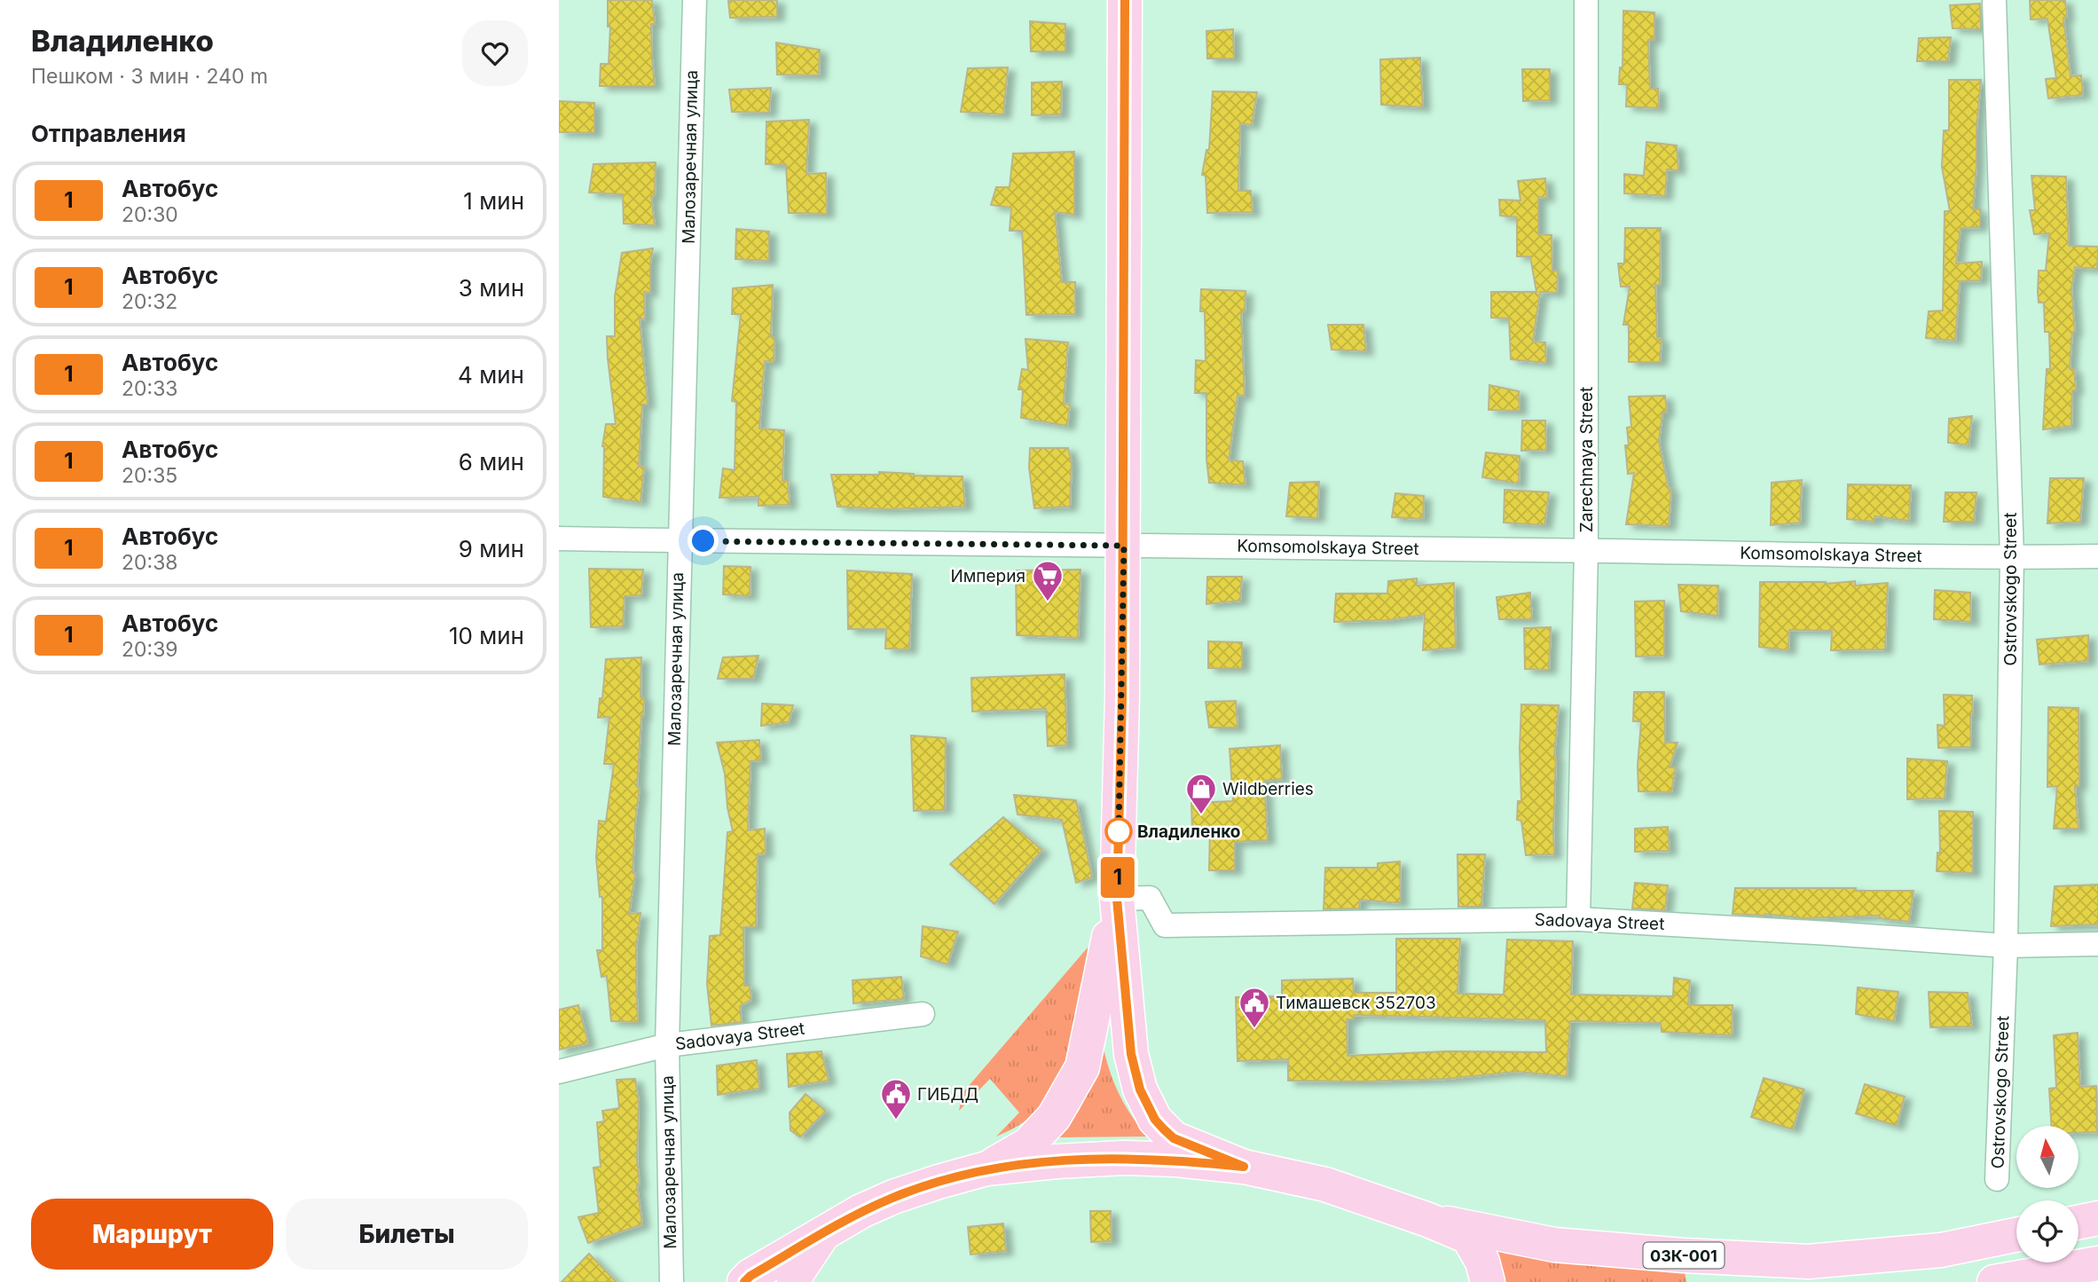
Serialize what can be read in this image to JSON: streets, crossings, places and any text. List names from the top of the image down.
{
  "streets": {
    "main road": ["03К-001"],
    "street": [
      "Малозаречная улица",
      "Zarechnaya Street",
      "Komsomolskaya Street",
      "Ostrovskogo Street",
      "Sadovaya Street"
    ]
  },
  "crossings": [
    ["Малозаречная улица", "Komsomolskaya Street"],
    ["Малозаречная улица", "Sadovaya Street"],
    ["Zarechnaya Street", "Komsomolskaya Street"],
    ["Zarechnaya Street", "Sadovaya Street"],
    ["Komsomolskaya Street", "Ostrovskogo Street"],
    ["Ostrovskogo Street", "Sadovaya Street"]
  ],
  "places": {
    "supermarket": ["Империя"],
    "shop": ["Wildberries"],
    "other": ["Владиленко"],
    "public building": ["Тимашевск 352703", "ГИБДД"]
  },
  "lines": ["bus line 1"],
  "north": "top",
  "page": {
    "heading": [
      ["Владиленко", "Пешком · 3 мин · 240 m"],
      "Отправления"
    ],
    "on_map": "1",
    "list": [
      {
        "mark": "1",
        "name": "Автобус",
        "note": "20:30",
        "value": "1 мин"
      },
      {
        "mark": "1",
        "name": "Автобус",
        "note": "20:32",
        "value": "3 мин"
      },
      {
        "mark": "1",
        "name": "Автобус",
        "note": "20:33",
        "value": "4 мин"
      },
      {
        "mark": "1",
        "name": "Автобус",
        "note": "20:35",
        "value": "6 мин"
      },
      {
        "mark": "1",
        "name": "Автобус",
        "note": "20:38",
        "value": "9 мин"
      },
      {
        "mark": "1",
        "name": "Автобус",
        "note": "20:39",
        "value": "10 мин"
      }
    ],
    "buttons": ["Маршрут", "Билеты"]
  }
}
